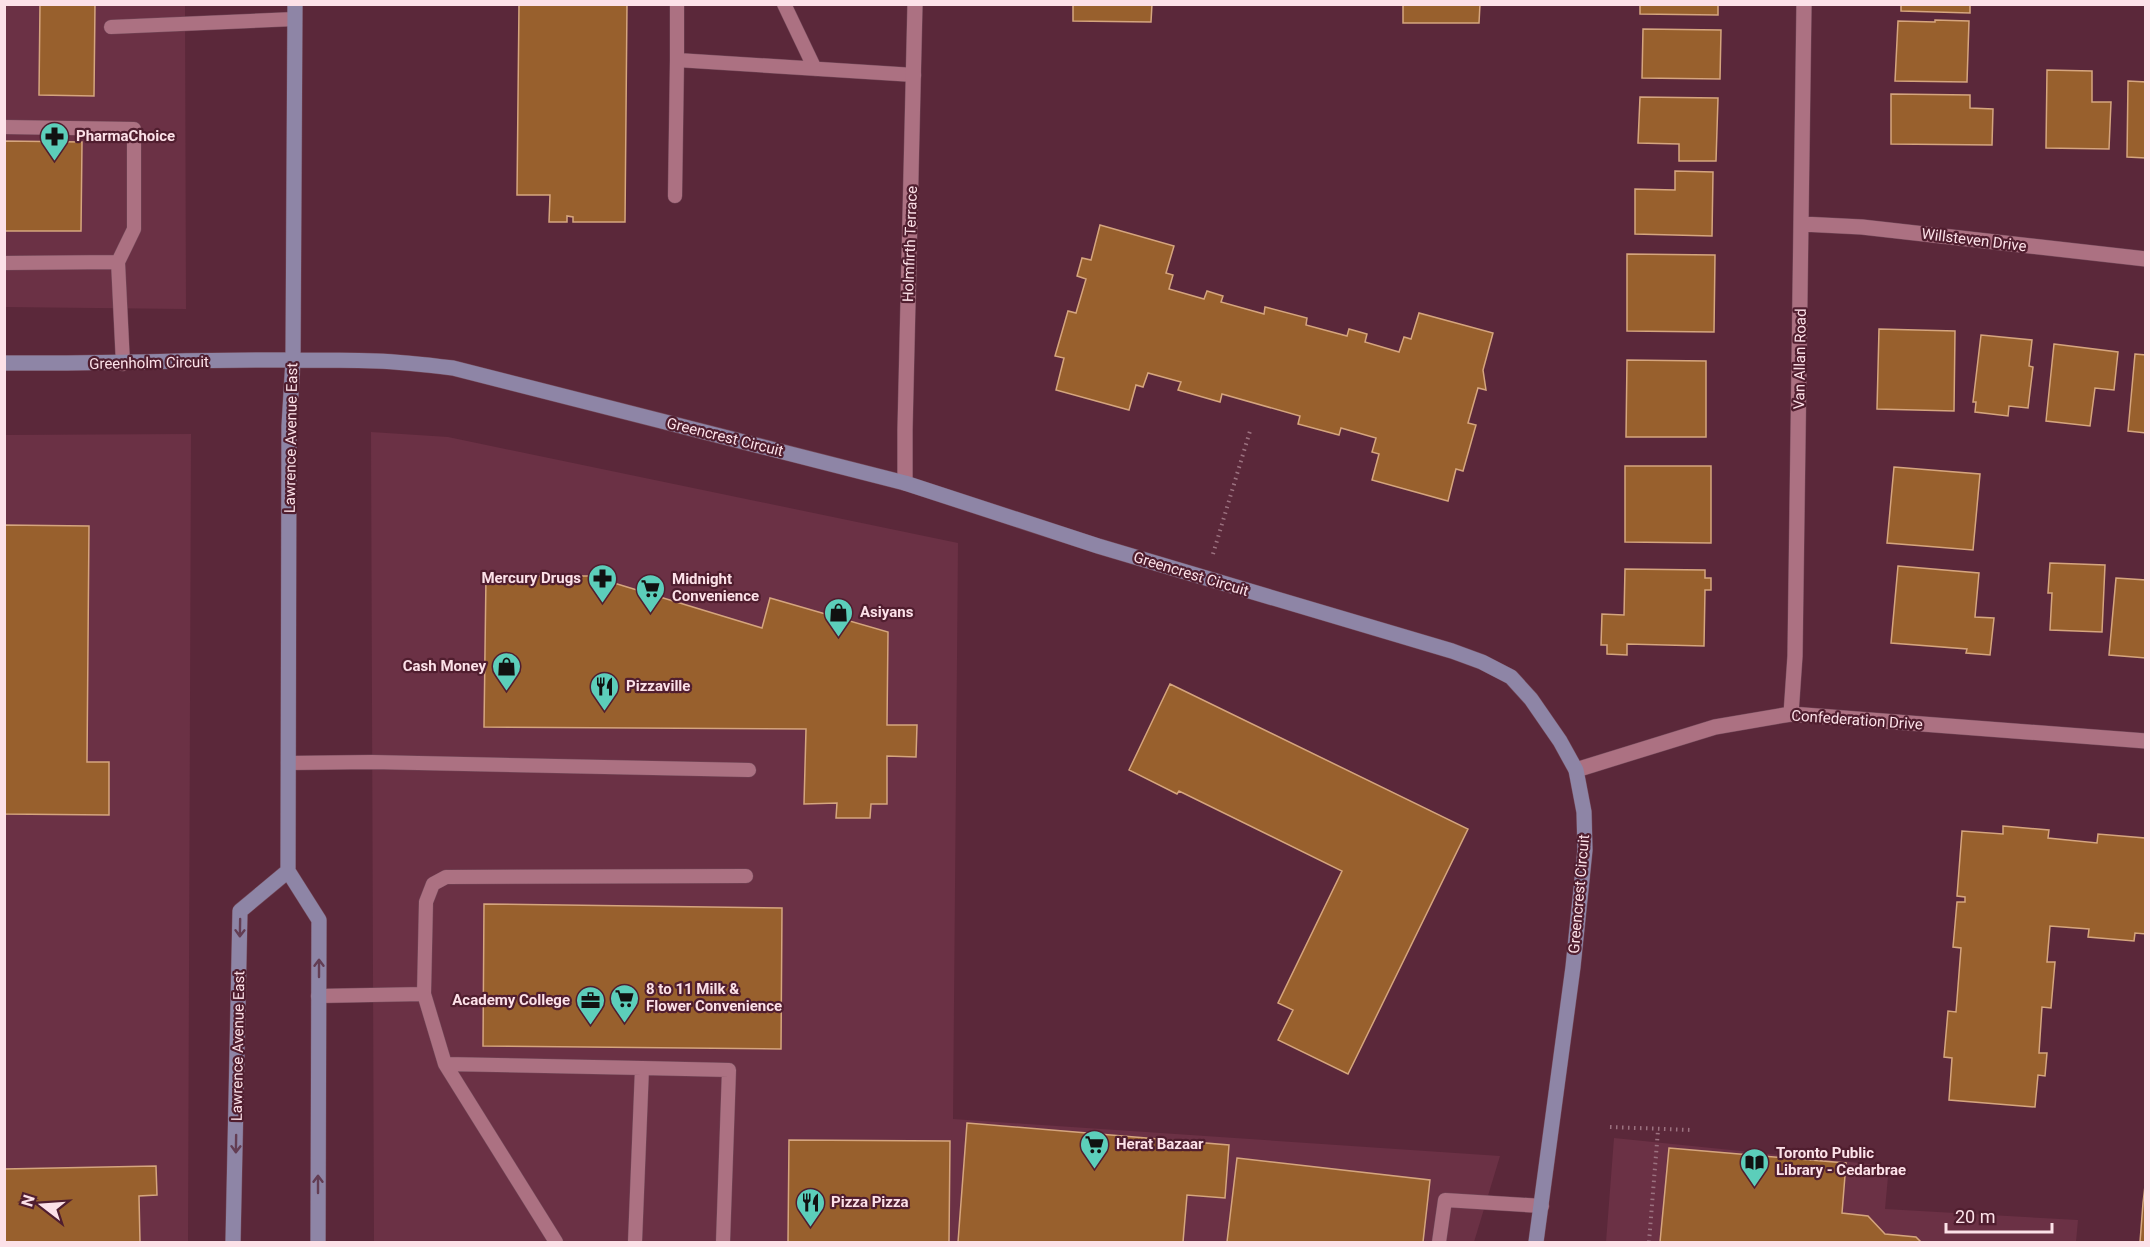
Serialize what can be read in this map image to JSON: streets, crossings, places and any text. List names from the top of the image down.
{
  "streets": {
    "street": [
      "Willsteven Drive",
      "Holmfirth Terrace",
      "Van Allan Road",
      "Greenholm Circuit",
      "Greencrest Circuit",
      "Lawrence Avenue East",
      "Confederation Drive"
    ]
  },
  "crossings": [
    ["Willsteven Drive", "Van Allan Road"],
    ["Holmfirth Terrace", "Greencrest Circuit"],
    ["Van Allan Road", "Confederation Drive"],
    ["Greenholm Circuit", "Greencrest Circuit"],
    ["Greenholm Circuit", "Lawrence Avenue East"],
    ["Greencrest Circuit", "Lawrence Avenue East"],
    ["Greencrest Circuit", "Confederation Drive"]
  ],
  "places": {
    "pharmacy": ["PharmaChoice", "Mercury Drugs"],
    "supermarket": ["Midnight Convenience", "8 to 11 Milk & Flower Convenience", "Herat Bazaar"],
    "shop": ["Asiyans", "Cash Money"],
    "restaurant": ["Pizzaville", "Pizza Pizza"],
    "office": ["Academy College"],
    "library": ["Toronto Public Library - Cedarbrae"]
  },
  "scale_bar": "20 m",
  "north": "left"
}
